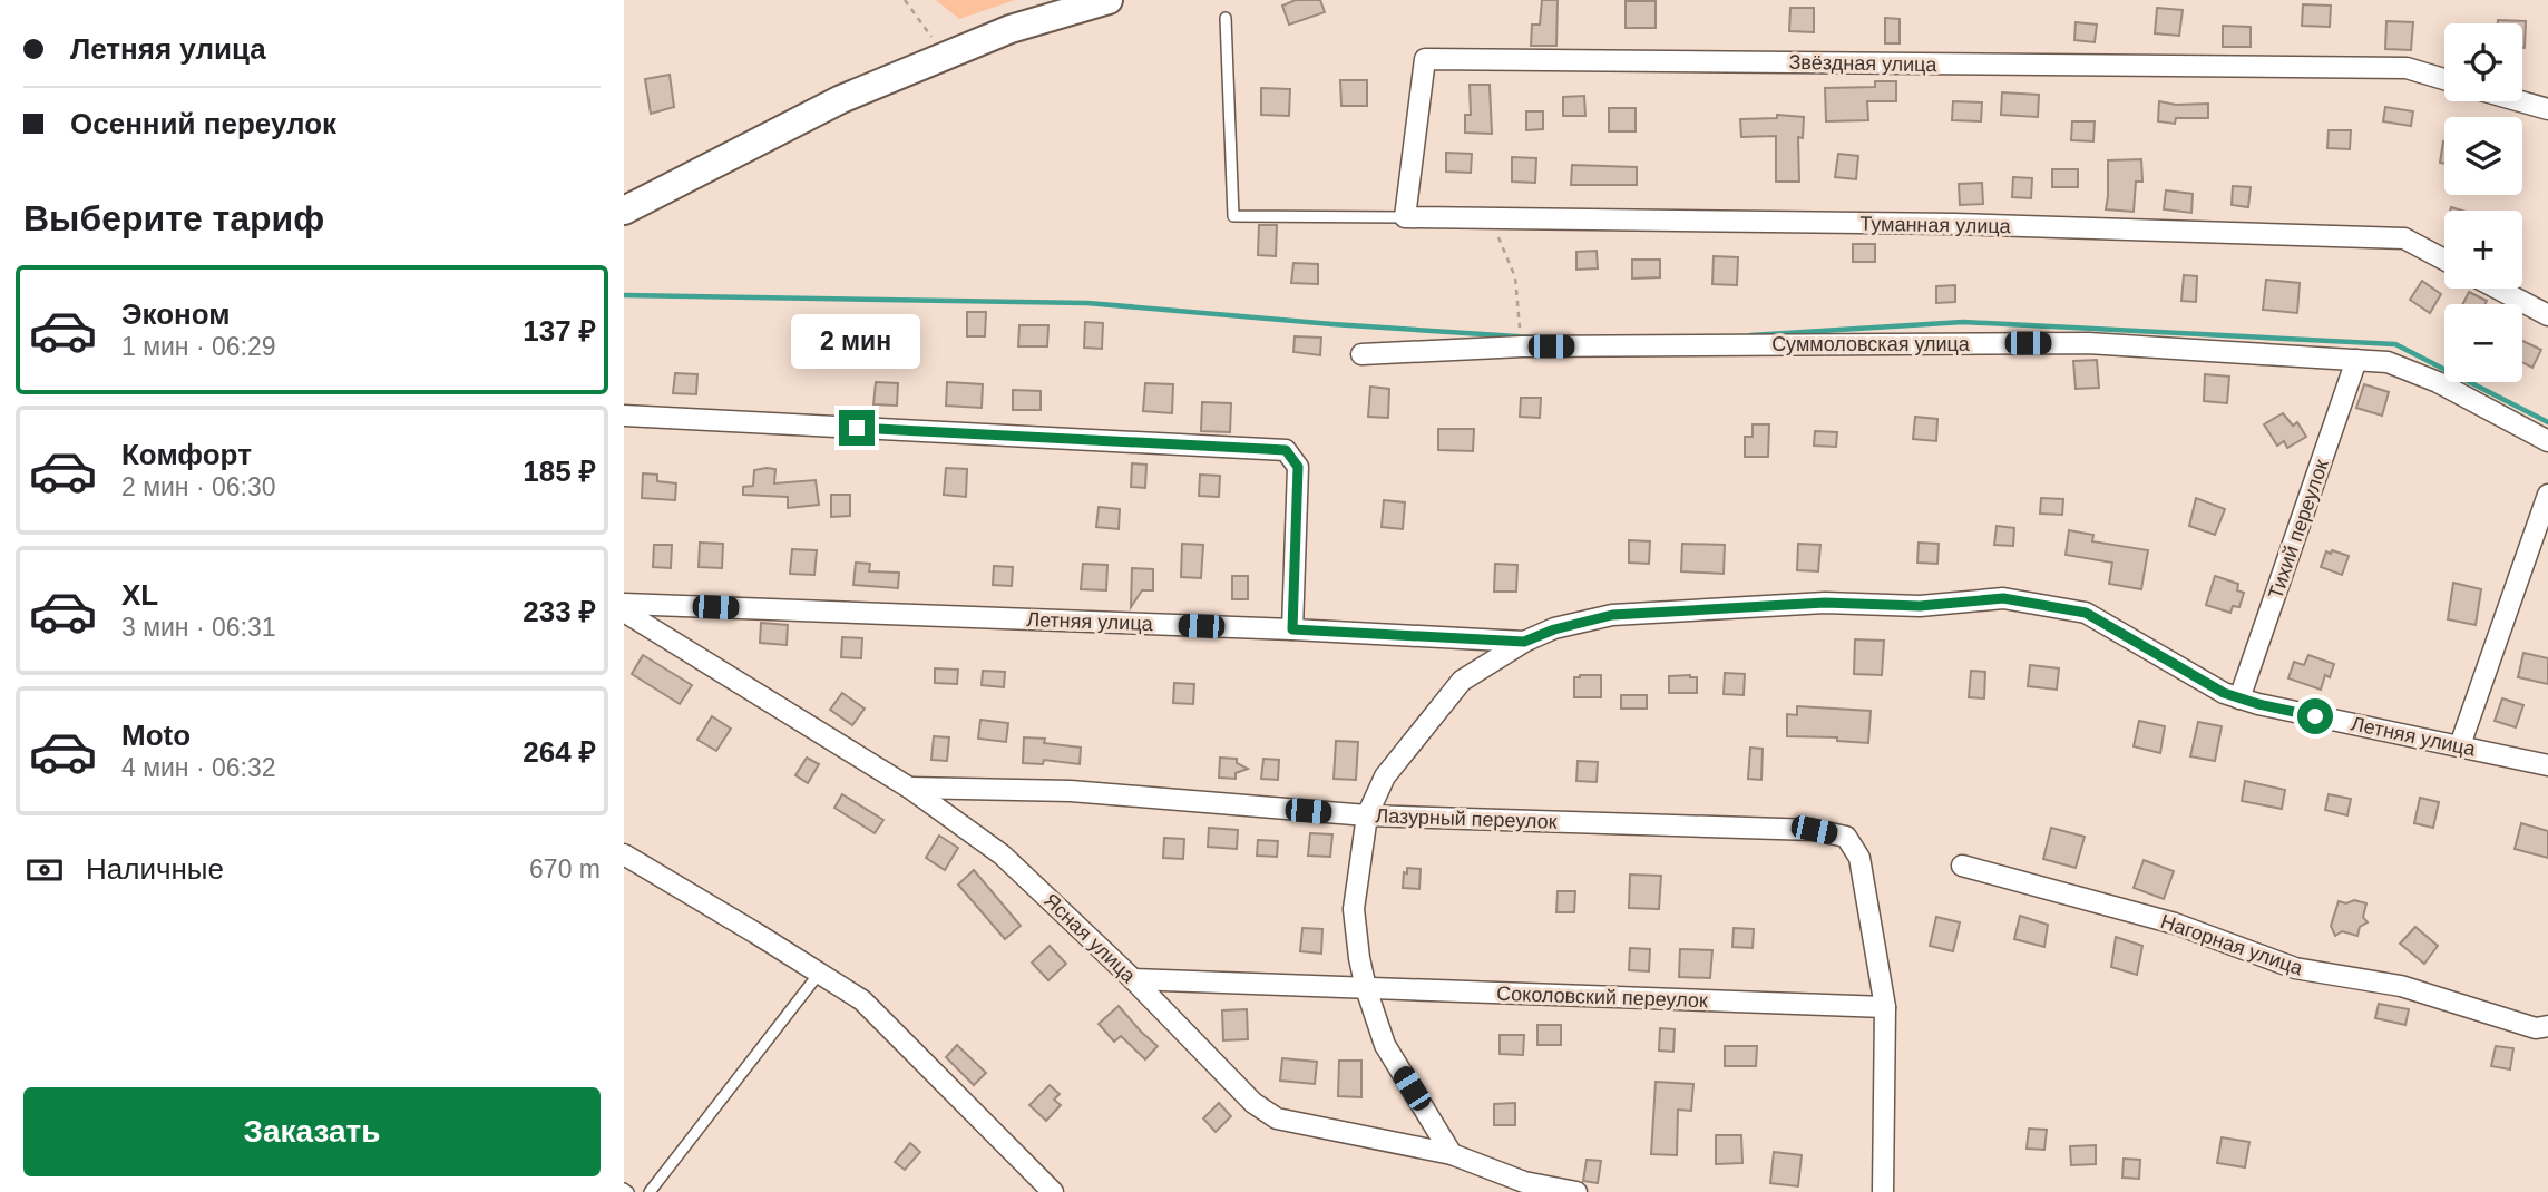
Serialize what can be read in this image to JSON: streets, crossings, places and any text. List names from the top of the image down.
{
  "streets": {
    "street": [
      "Звёздная улица",
      "Туманная улица",
      "Суммоловская улица",
      "Тихий переулок",
      "Летняя улица",
      "Лазурный переулок",
      "Ясная улица",
      "Нагорная улица",
      "Соколовский переулок"
    ]
  },
  "crossings": [
    ["Звёздная улица", "Туманная улица"],
    ["Суммоловская улица", "Тихий переулок"],
    ["Тихий переулок", "Летняя улица"],
    ["Лазурный переулок", "Ясная улица"],
    ["Лазурный переулок", "Соколовский переулок"],
    ["Ясная улица", "Соколовский переулок"]
  ],
  "page": {
    "banner": ["Летняя улица", "Осенний переулок"],
    "map_buttons": ["+", "−"],
    "heading": "Выберите тариф",
    "list": [
      {
        "name": "Эконом",
        "note": "1 мин · 06:29",
        "value": "137 ₽"
      },
      {
        "name": "Комфорт",
        "note": "2 мин · 06:30",
        "value": "185 ₽"
      },
      {
        "name": "XL",
        "note": "3 мин · 06:31",
        "value": "233 ₽"
      },
      {
        "name": "Moto",
        "note": "4 мин · 06:32",
        "value": "264 ₽"
      }
    ],
    "bubble": "2 мин",
    "pay": ["Наличные", "670 m"],
    "buttons": "Заказать"
  }
}
